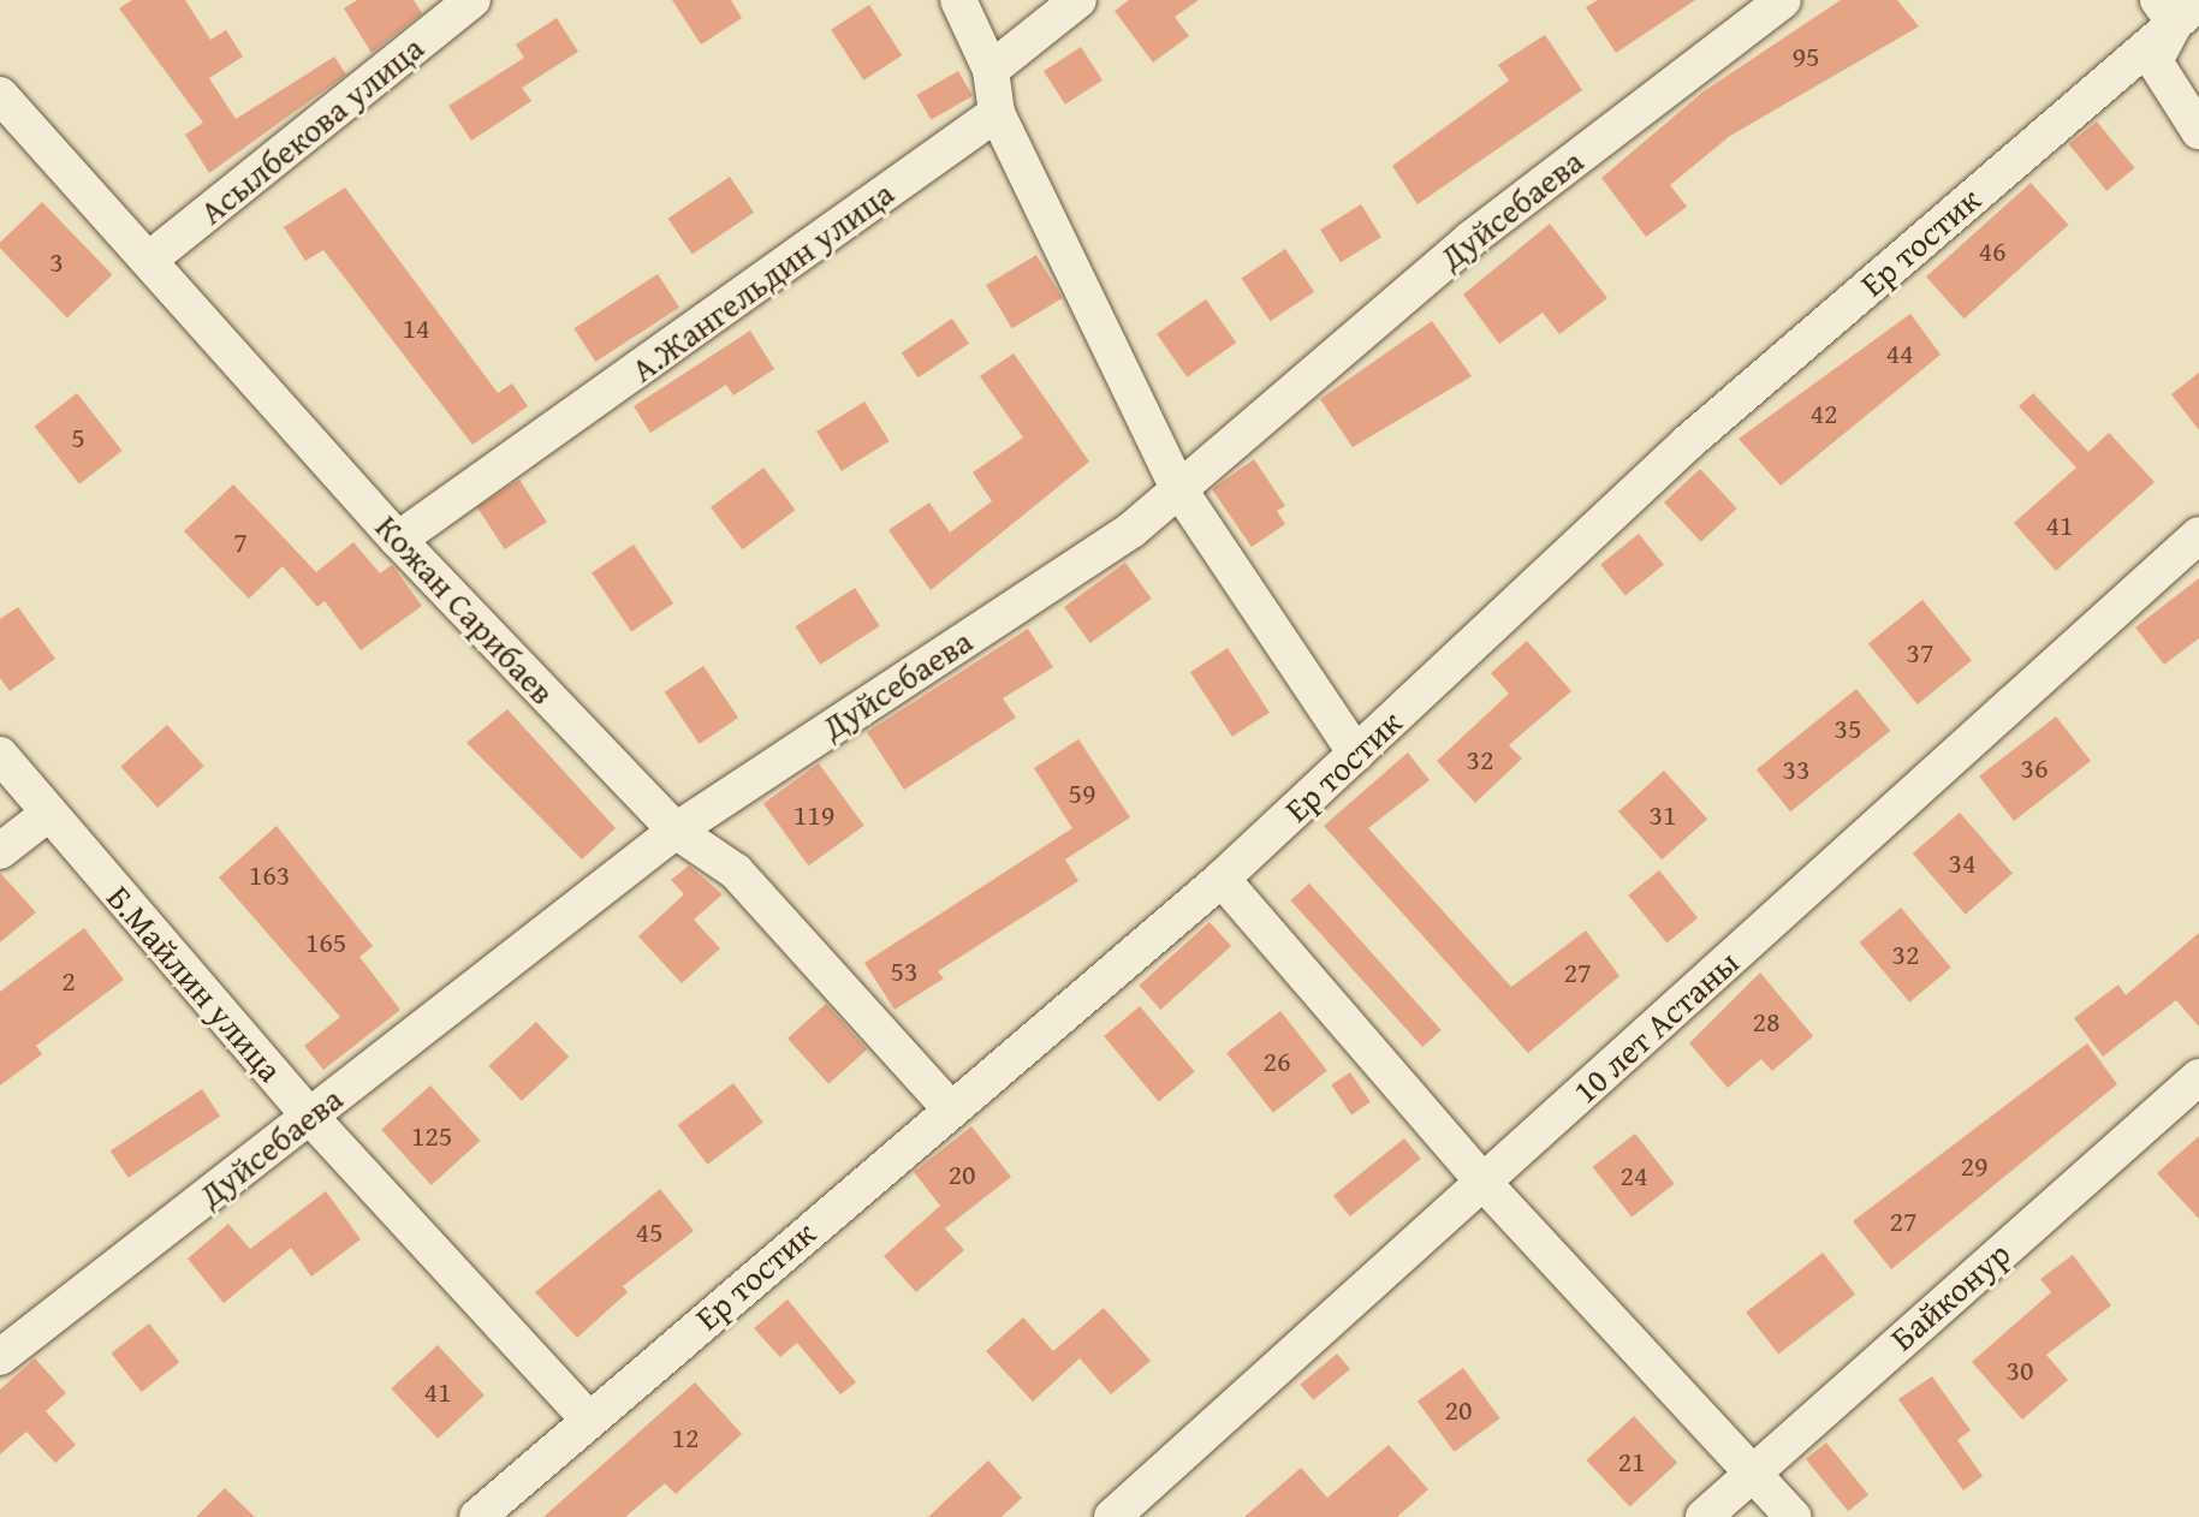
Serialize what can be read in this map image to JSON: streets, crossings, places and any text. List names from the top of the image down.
{
  "streets": {
    "street": [
      "Асылбекова улица",
      "Дуйсебаева",
      "Ер тостик",
      "А.Жангельдин улица",
      "Кожан Сарибаев",
      "Б.Майлин улица",
      "10 лет Астаны",
      "Байконур"
    ]
  },
  "crossings": [
    ["Асылбекова улица", "Кожан Сарибаев"],
    ["Дуйсебаева", "Кожан Сарибаев"],
    ["Дуйсебаева", "Б.Майлин улица"],
    ["Ер тостик", "Кожан Сарибаев"],
    ["Ер тостик", "Б.Майлин улица"],
    ["А.Жангельдин улица", "Кожан Сарибаев"]
  ],
  "house_numbers": [
    "95",
    "46",
    "3",
    "14",
    "44",
    "42",
    "5",
    "41",
    "7",
    "37",
    "35",
    "32",
    "36",
    "33",
    "59",
    "119",
    "31",
    "34",
    "163",
    "165",
    "32",
    "53",
    "27",
    "2",
    "28",
    "26",
    "125",
    "29",
    "20",
    "24",
    "27",
    "45",
    "30",
    "41",
    "20",
    "12",
    "21"
  ]
}
